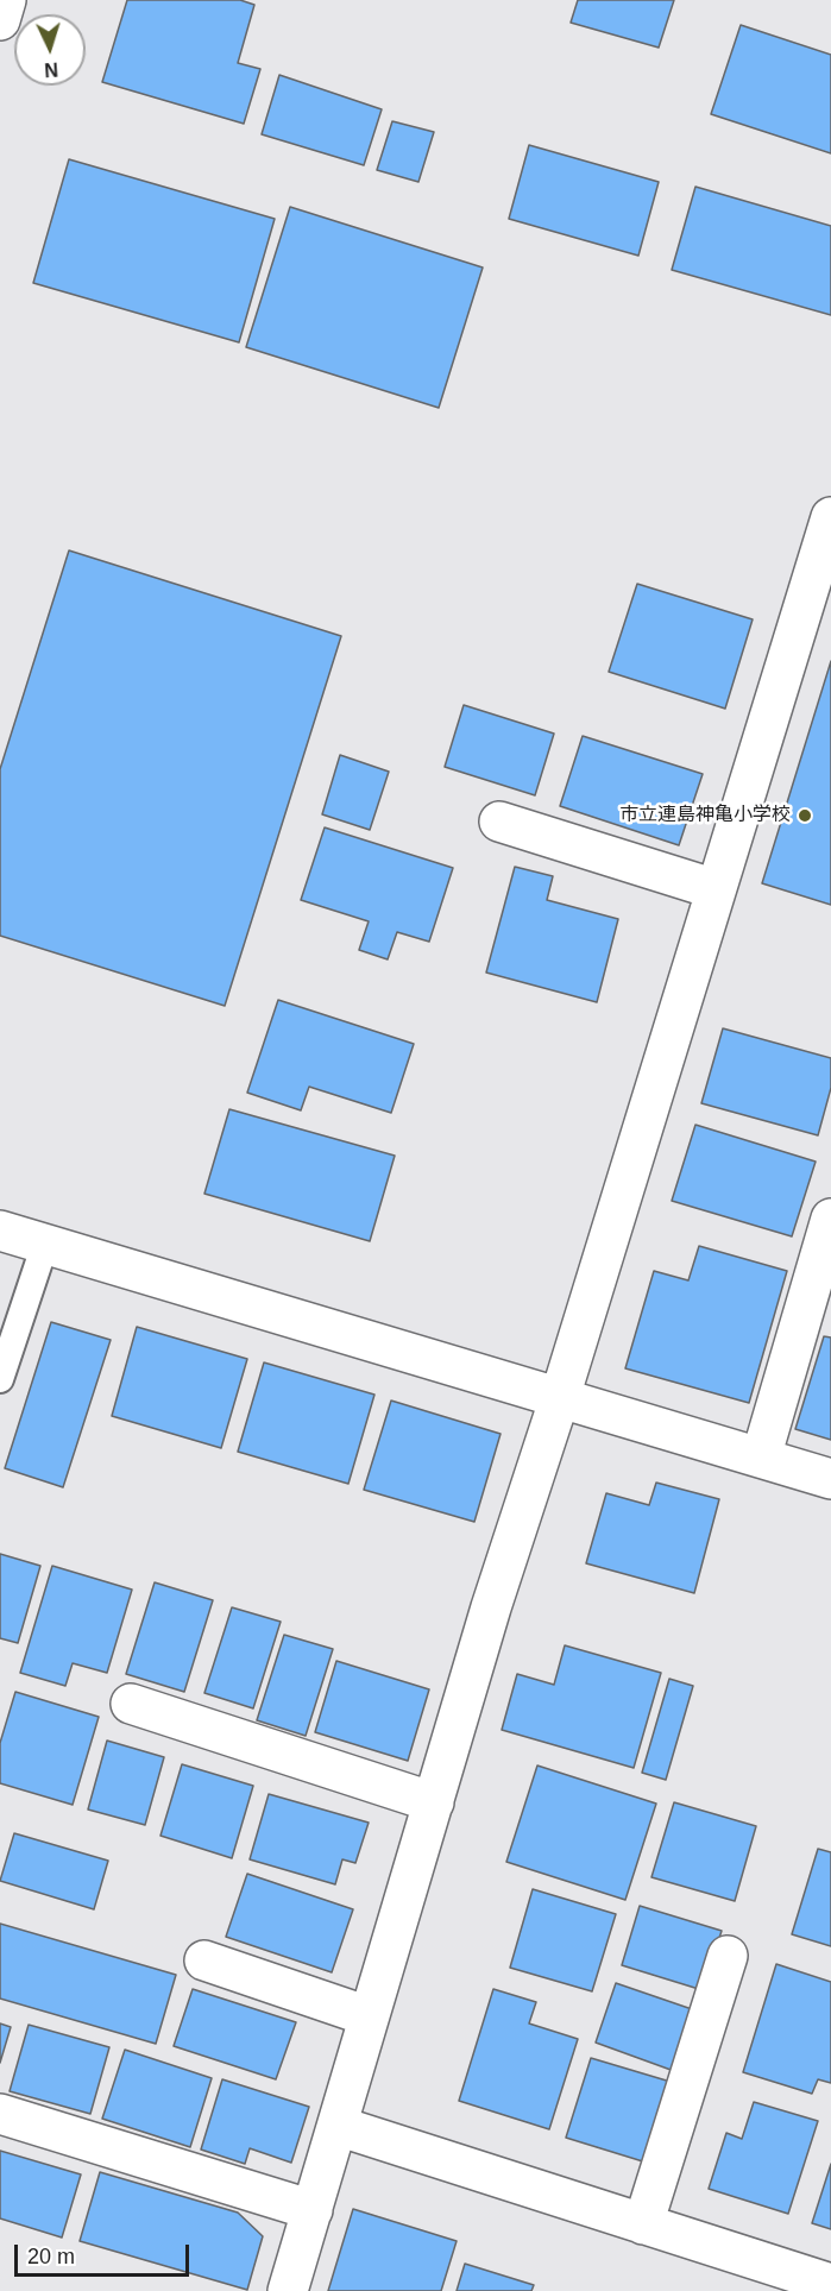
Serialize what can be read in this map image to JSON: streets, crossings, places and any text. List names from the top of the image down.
{
  "places": ["市立連島神亀小学校"],
  "scale_bar": "20 m",
  "north": "bottom"
}
